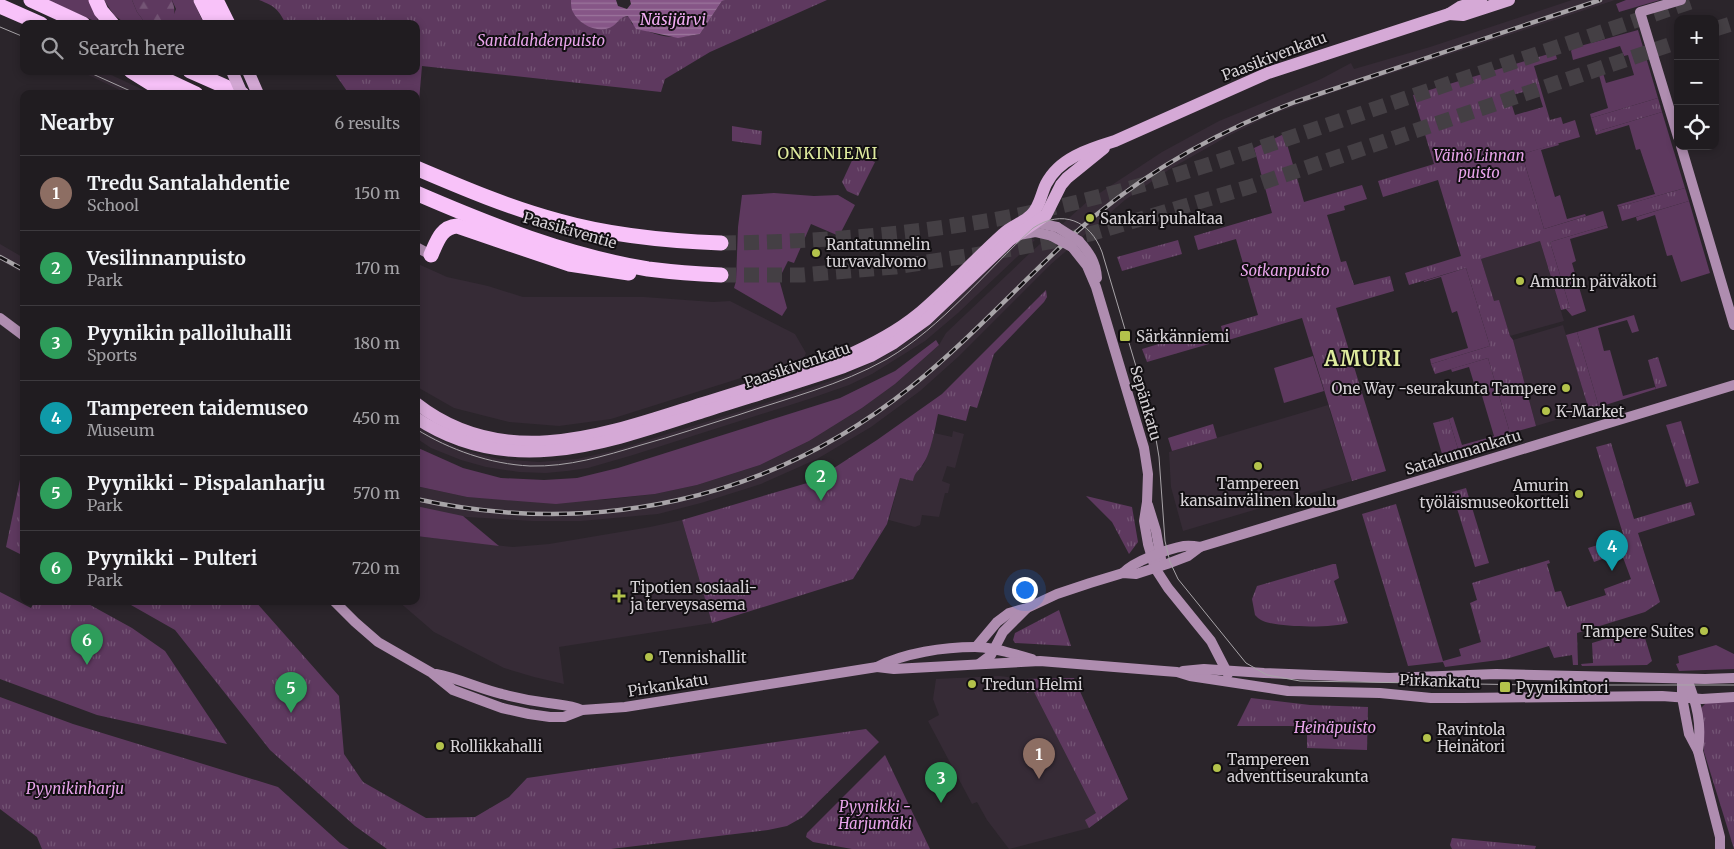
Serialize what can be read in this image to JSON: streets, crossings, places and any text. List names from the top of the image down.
{
  "streets": {
    "highway": ["Paasikiventie"],
    "main road": [
      "Paasikivenkatu",
      "Sepänkatu",
      "Satakunnankatu",
      "Pirkankatu"
    ]
  },
  "crossings": [
    ["Paasikivenkatu", "Sepänkatu"],
    ["Sepänkatu", "Satakunnankatu"],
    ["Sepänkatu", "Pirkankatu"],
    ["Satakunnankatu", "Pirkankatu"]
  ],
  "districts": ["ONKINIEMI", "AMURI"],
  "water": ["Näsijärvi"],
  "parks": [
    "Santalahdenpuisto",
    "Väinö Linnan puisto",
    "Sotkanpuisto",
    "Heinäpuisto",
    "Pyynikinharju",
    "Pyynikki - Harjumäki"
  ],
  "places": {
    "other": [
      "Sankari puhaltaa",
      "Rantatunnelin turvavalvomo",
      "Amurin päiväkoti",
      "One Way -seurakunta Tampere",
      "K-Market",
      "Tampereen kansainvälinen koulu",
      "Amurin työläismuseokortteli",
      "Tampere Suites",
      "Tennishallit",
      "Tredun Helmi",
      "Ravintola Heinätori",
      "Rollikkahalli",
      "Tampereen adventtiseurakunta"
    ],
    "transit": ["Särkänniemi", "Pyynikintori"],
    "health": ["Tipotien sosiaali- ja terveysasema"]
  },
  "page": {
    "map_buttons": ["+", "−"],
    "search": "Search here",
    "heading": ["Nearby", "6 results"],
    "list": [
      {
        "mark": "1",
        "name": "Tredu Santalahdentie",
        "note": "School",
        "value": "150 m"
      },
      {
        "mark": "2",
        "name": "Vesilinnanpuisto",
        "note": "Park",
        "value": "170 m"
      },
      {
        "mark": "3",
        "name": "Pyynikin palloiluhalli",
        "note": "Sports",
        "value": "180 m"
      },
      {
        "mark": "4",
        "name": "Tampereen taidemuseo",
        "note": "Museum",
        "value": "450 m"
      },
      {
        "mark": "5",
        "name": "Pyynikki - Pispalanharju",
        "note": "Park",
        "value": "570 m"
      },
      {
        "mark": "6",
        "name": "Pyynikki - Pulteri",
        "note": "Park",
        "value": "720 m"
      }
    ],
    "pins": [
      "2",
      "4",
      "6",
      "5",
      "1",
      "3"
    ]
  }
}
